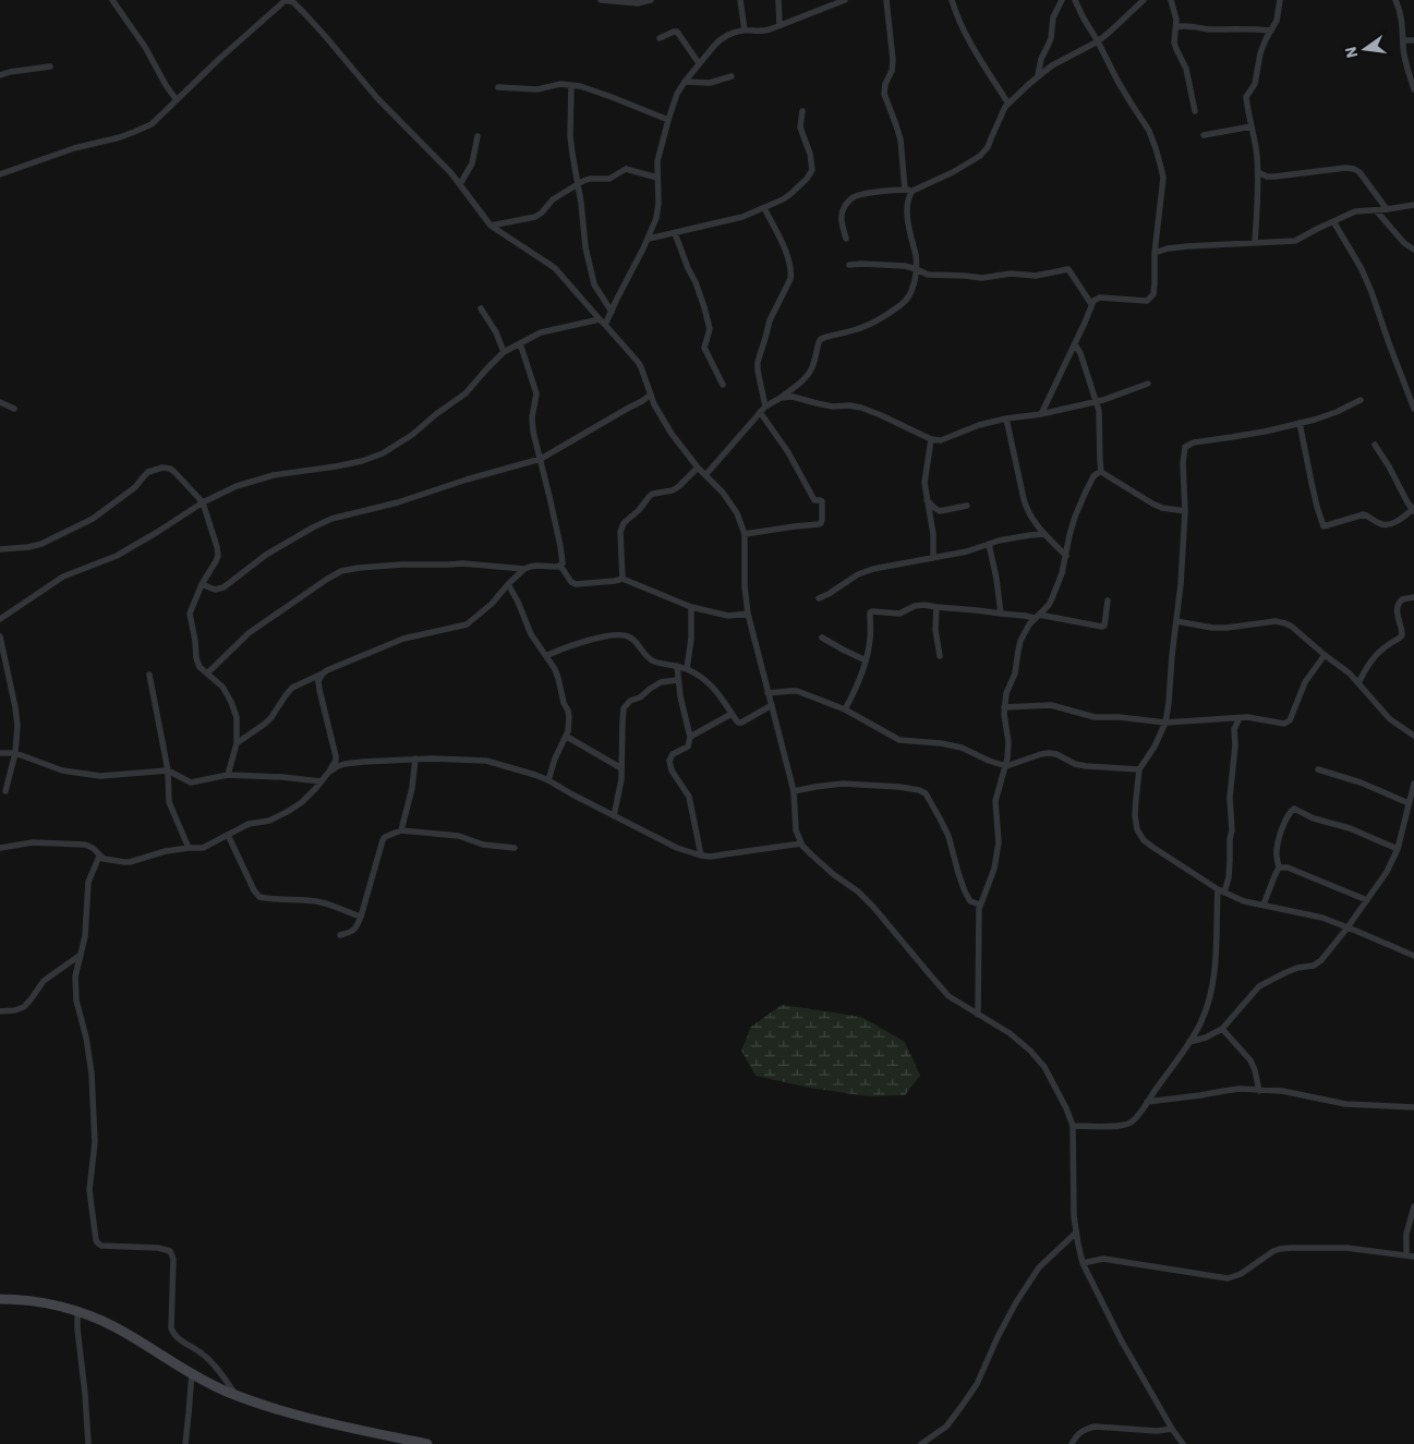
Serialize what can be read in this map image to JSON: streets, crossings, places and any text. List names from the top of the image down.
{
  "north": "left"
}
